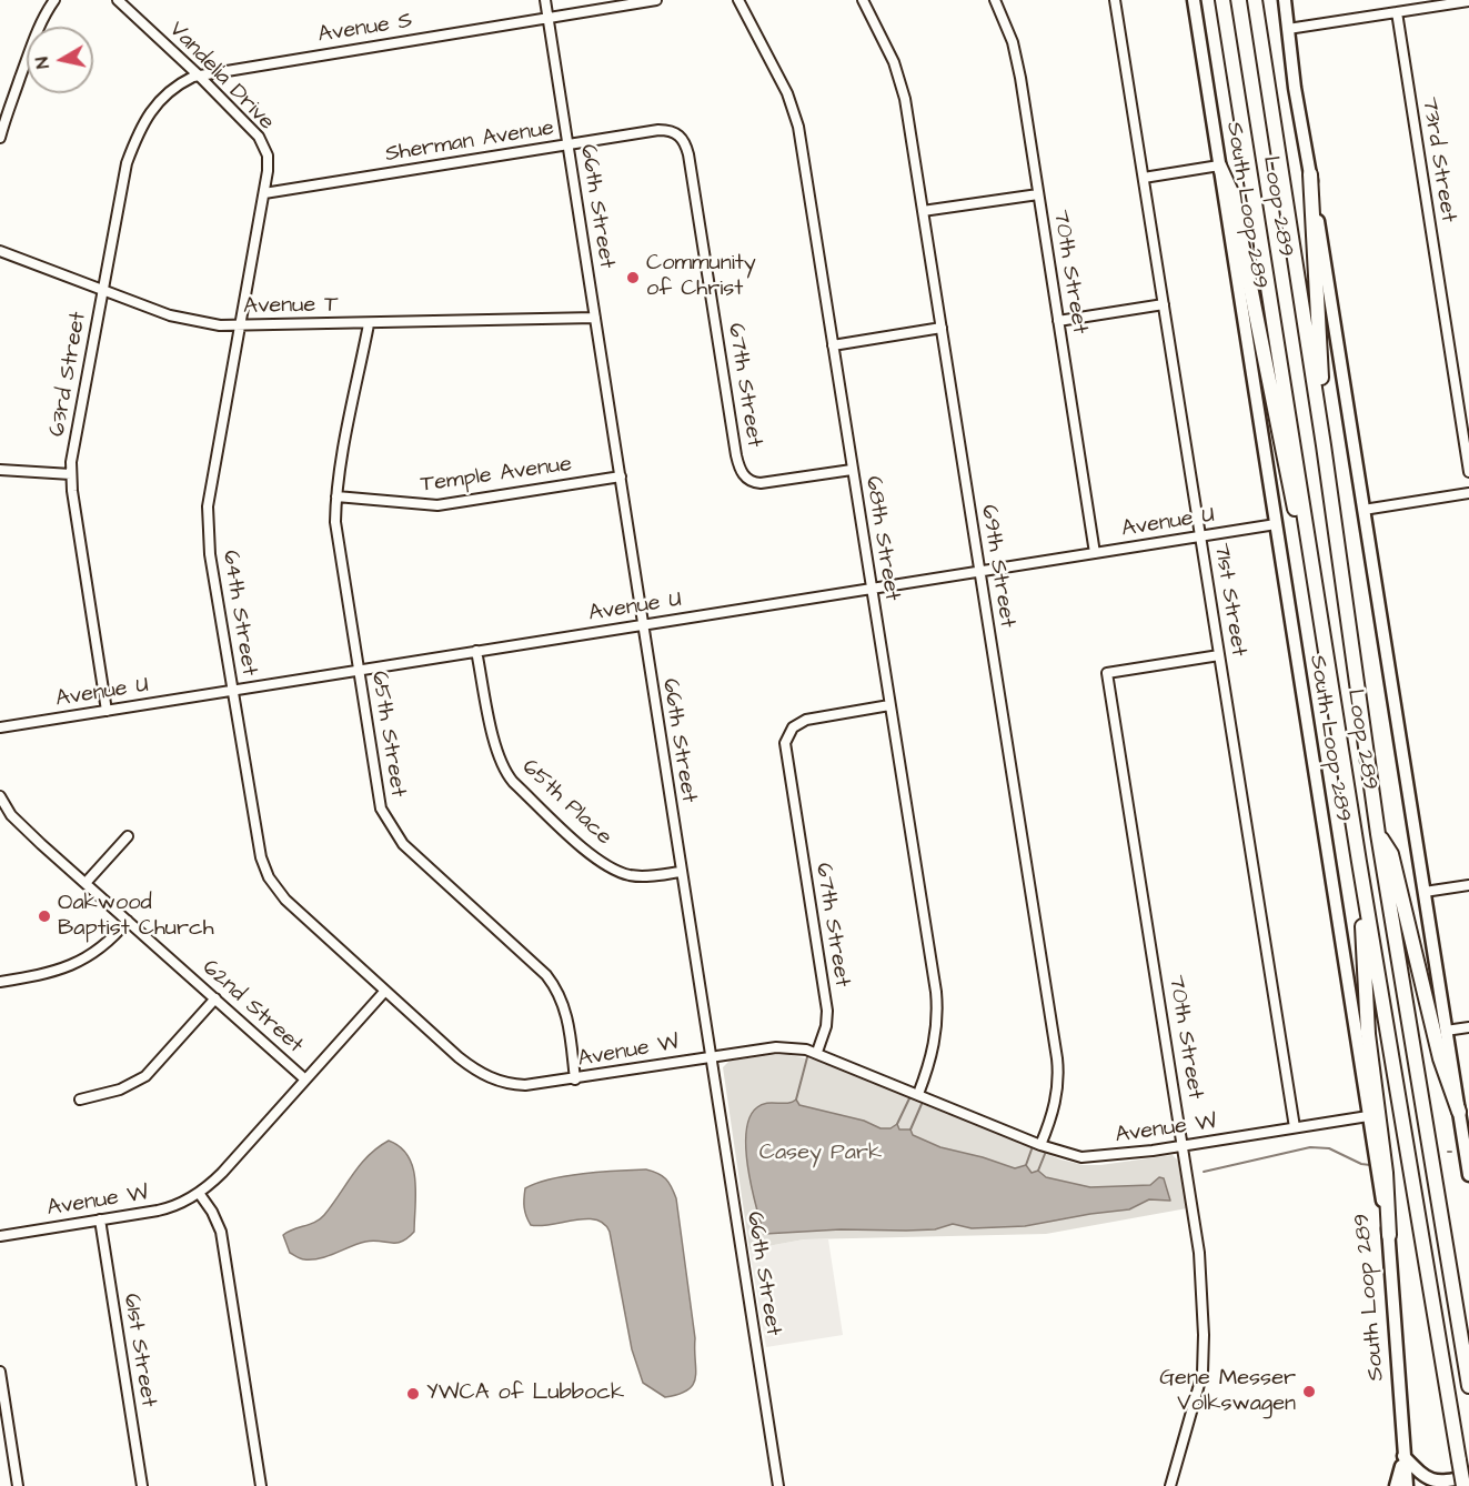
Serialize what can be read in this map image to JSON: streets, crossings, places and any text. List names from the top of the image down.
{
  "streets": {
    "highway": ["Loop 289"],
    "main road": ["South Loop 289"],
    "street": [
      "Avenue S",
      "Vandelia Drive",
      "Sherman Avenue",
      "73rd Street",
      "66th Street",
      "70th Street",
      "Avenue T",
      "63rd Street",
      "67th Street",
      "Temple Avenue",
      "Avenue U",
      "68th Street",
      "69th Street",
      "71st Street",
      "64th Street",
      "65th Street",
      "65th Place",
      "62nd Street",
      "Avenue W",
      "61st Street"
    ]
  },
  "crossings": [
    ["Avenue S", "Vandelia Drive"],
    ["Avenue S", "66th Street"],
    ["Avenue S", "63rd Street"],
    ["Vandelia Drive", "Sherman Avenue"],
    ["Vandelia Drive", "63rd Street"],
    ["Vandelia Drive", "64th Street"],
    ["Sherman Avenue", "66th Street"],
    ["Sherman Avenue", "67th Street"],
    ["Sherman Avenue", "64th Street"],
    ["South Loop 289", "Avenue U"],
    ["South Loop 289", "Avenue W"],
    ["66th Street", "Avenue T"],
    ["66th Street", "Temple Avenue"],
    ["66th Street", "Avenue U"],
    ["66th Street", "65th Place"],
    ["66th Street", "Avenue W"],
    ["70th Street", "Avenue U"],
    ["70th Street", "71st Street"],
    ["70th Street", "Avenue W"],
    ["Avenue T", "63rd Street"],
    ["Avenue T", "64th Street"],
    ["Avenue T", "65th Street"],
    ["63rd Street", "Avenue U"],
    ["67th Street", "68th Street"],
    ["67th Street", "Avenue W"],
    ["Temple Avenue", "65th Street"],
    ["Avenue U", "68th Street"],
    ["Avenue U", "69th Street"],
    ["Avenue U", "71st Street"],
    ["Avenue U", "64th Street"],
    ["Avenue U", "65th Street"],
    ["Avenue U", "65th Place"],
    ["68th Street", "Avenue W"],
    ["69th Street", "Avenue W"],
    ["71st Street", "Avenue W"],
    ["64th Street", "Avenue W"],
    ["65th Street", "Avenue W"],
    ["62nd Street", "Avenue W"],
    ["Avenue W", "61st Street"]
  ],
  "parks": ["Casey Park"],
  "places": [
    "Community of Christ",
    "Oakwood Baptist Church",
    "Gene Messer Volkswagen",
    "YWCA of Lubbock"
  ],
  "north": "left"
}
